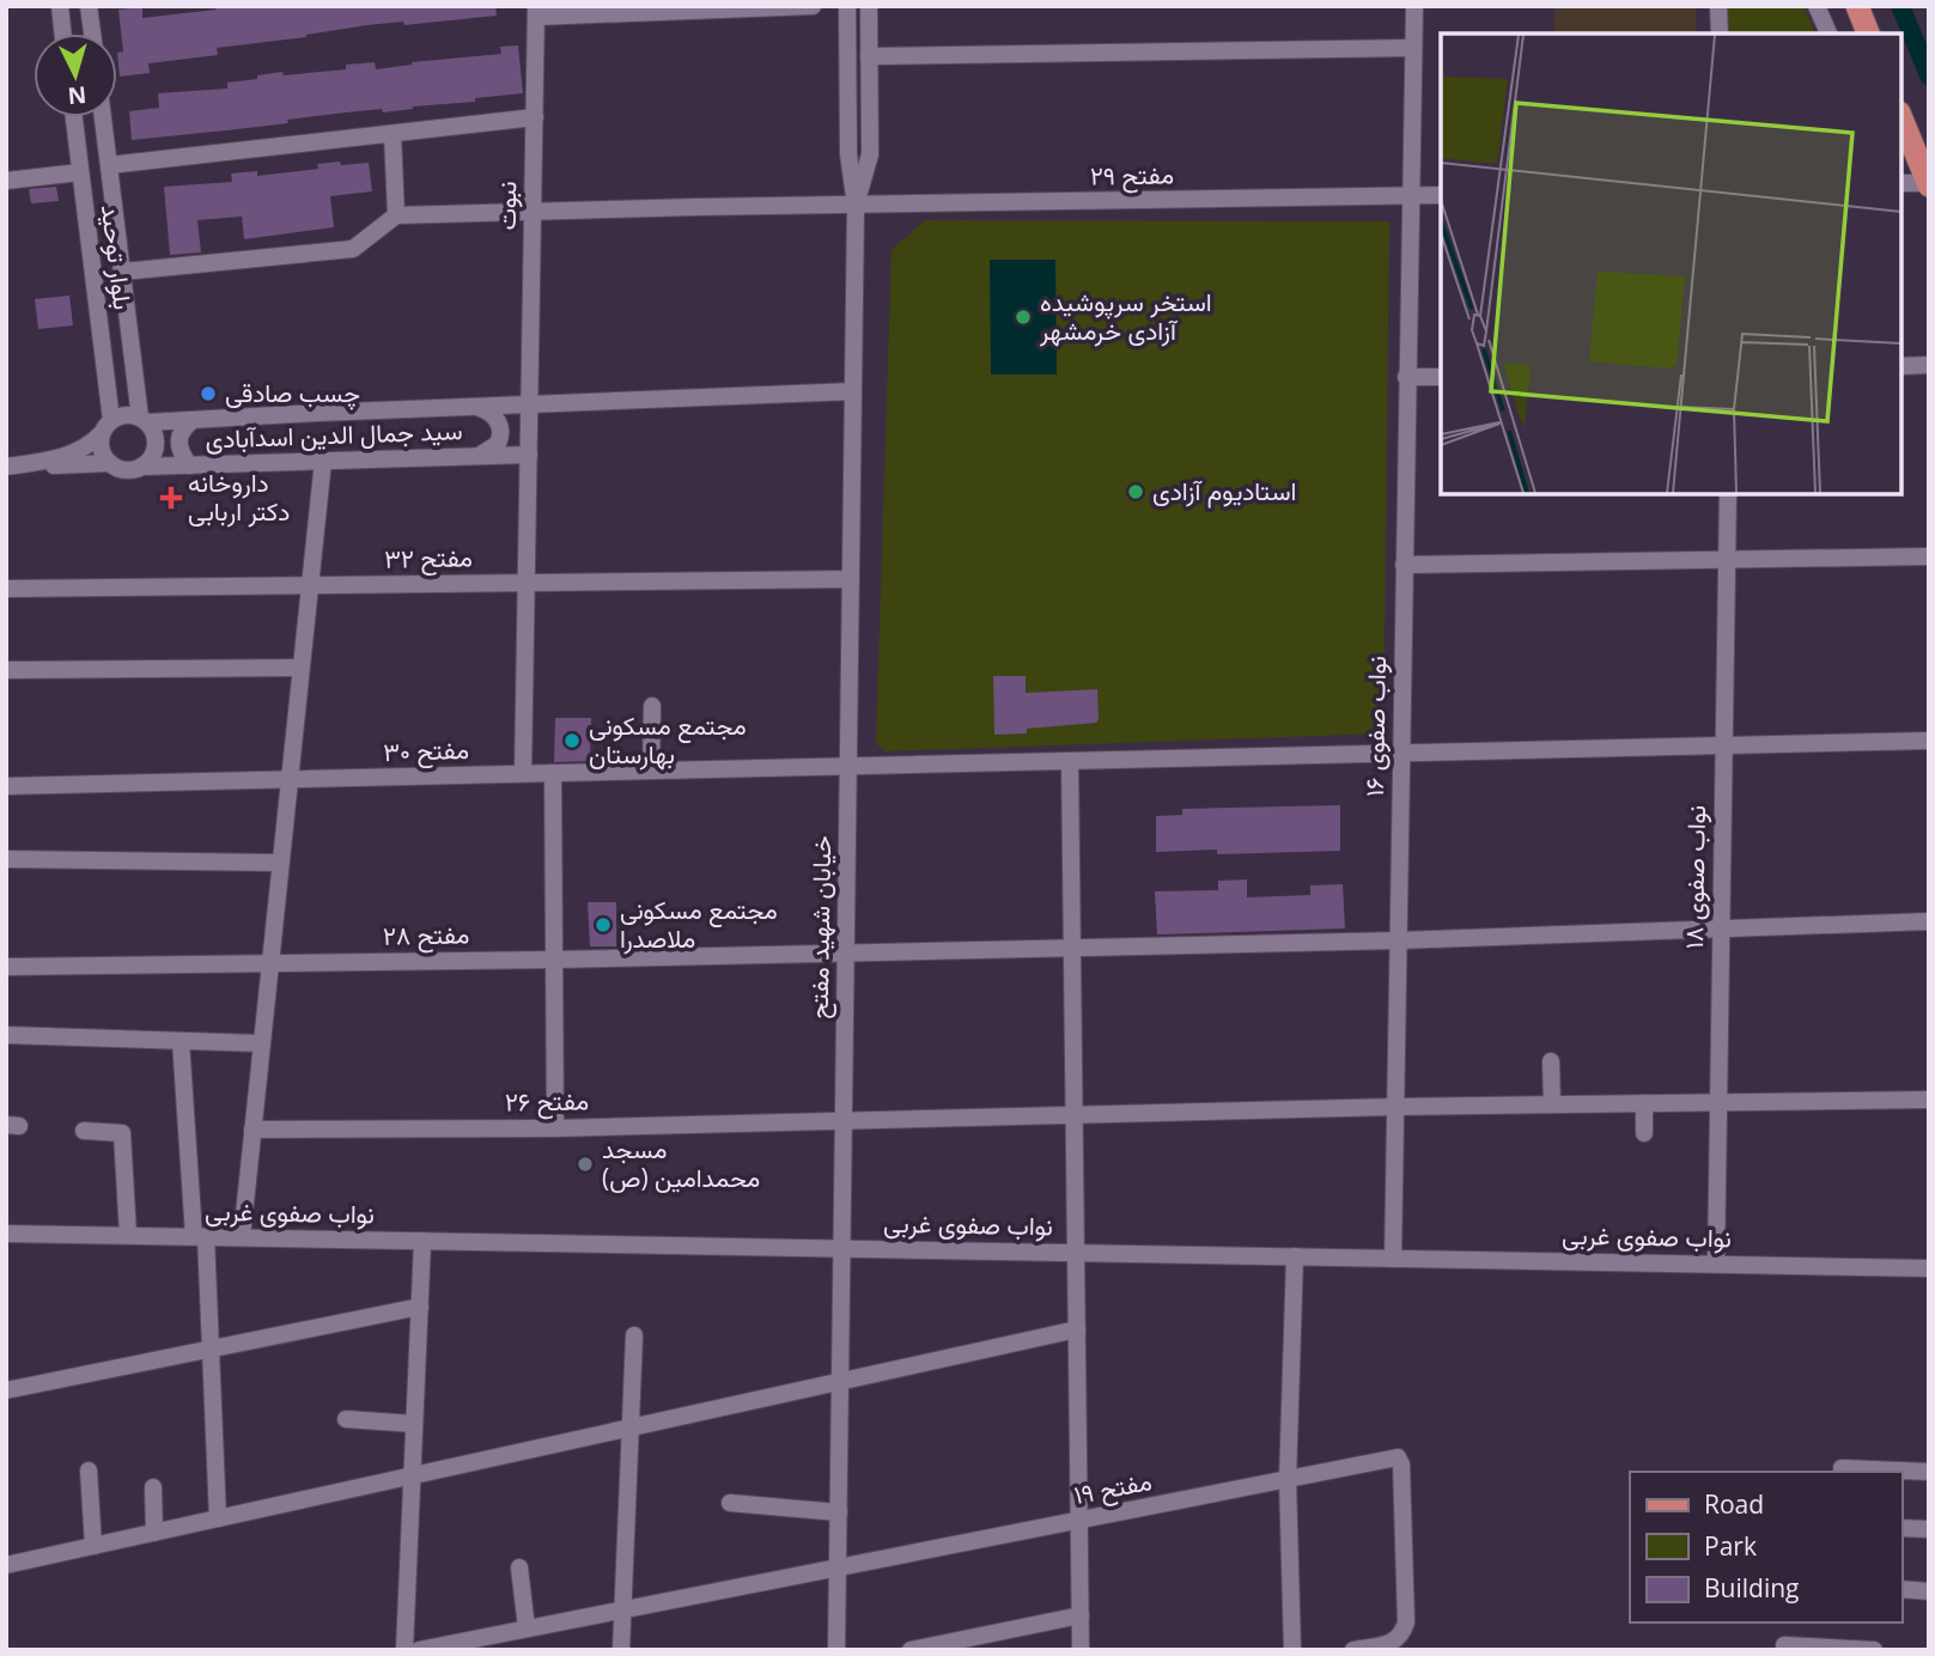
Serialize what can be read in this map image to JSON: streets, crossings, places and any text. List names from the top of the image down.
{
  "streets": {
    "street": [
      "مفتح ۲۹",
      "نبوت",
      "بلوار توحید",
      "سید جمال الدین اسدآبادی",
      "مفتح ۳۲",
      "نواب صفوی ۱۶",
      "مفتح ۳۰",
      "نواب صفوی ۱۸",
      "خیابان شهید مفتح",
      "مفتح ۲۸",
      "مفتح ۲۶",
      "نواب صفوی غربی",
      "مفتح ۱۹"
    ]
  },
  "crossings": [
    ["مفتح ۲۹", "نبوت"],
    ["مفتح ۲۹", "نواب صفوی ۱۶"],
    ["مفتح ۲۹", "خیابان شهید مفتح"],
    ["نبوت", "سید جمال الدین اسدآبادی"],
    ["نبوت", "مفتح ۳۲"],
    ["نبوت", "مفتح ۳۰"],
    ["بلوار توحید", "سید جمال الدین اسدآبادی"],
    ["سید جمال الدین اسدآبادی", "خیابان شهید مفتح"],
    ["مفتح ۳۲", "خیابان شهید مفتح"],
    ["نواب صفوی ۱۶", "مفتح ۳۰"],
    ["نواب صفوی ۱۶", "مفتح ۲۸"],
    ["نواب صفوی ۱۶", "مفتح ۲۶"],
    ["نواب صفوی ۱۶", "نواب صفوی غربی"],
    ["مفتح ۳۰", "نواب صفوی ۱۸"],
    ["مفتح ۳۰", "خیابان شهید مفتح"],
    ["نواب صفوی ۱۸", "مفتح ۲۸"],
    ["نواب صفوی ۱۸", "مفتح ۲۶"],
    ["نواب صفوی ۱۸", "نواب صفوی غربی"],
    ["خیابان شهید مفتح", "مفتح ۲۸"],
    ["خیابان شهید مفتح", "مفتح ۲۶"],
    ["خیابان شهید مفتح", "نواب صفوی غربی"],
    ["خیابان شهید مفتح", "مفتح ۱۹"]
  ],
  "places": {
    "other": [
      "استخر سرپوشیده آزادی خرمشهر",
      "چسب صادقی",
      "استادیوم آزادی",
      "مجتمع مسکونی بهارستان",
      "مجتمع مسکونی ملاصدرا",
      "مسجد محمدامین (ص)"
    ],
    "health": ["داروخانه دکتر اربابی"]
  },
  "legend": ["Road", "Park", "Building"],
  "north": "bottom"
}
